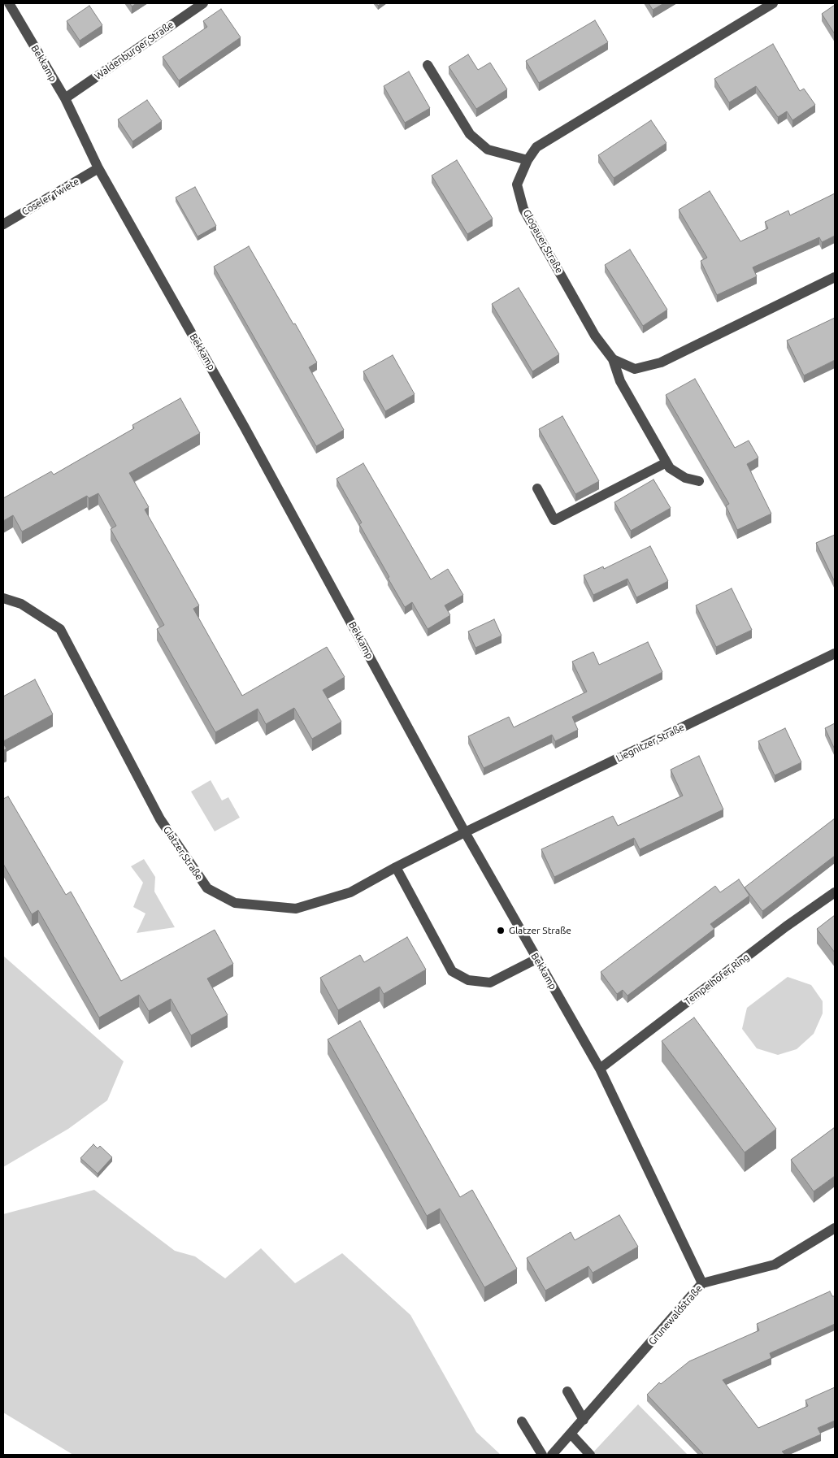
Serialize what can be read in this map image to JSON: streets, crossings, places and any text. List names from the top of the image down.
{
  "streets": {
    "street": [
      "Waldenburger Straße",
      "Bekkamp",
      "Coseler Twiete",
      "Glogauer Straße",
      "Liegnitzer Straße",
      "Glatzer Straße",
      "Tempelhofer Ring",
      "Grunewaldstraße"
    ]
  },
  "crossings": [
    ["Waldenburger Straße", "Bekkamp"],
    ["Bekkamp", "Coseler Twiete"],
    ["Bekkamp", "Liegnitzer Straße"],
    ["Bekkamp", "Glatzer Straße"],
    ["Bekkamp", "Tempelhofer Ring"],
    ["Bekkamp", "Grunewaldstraße"],
    ["Liegnitzer Straße", "Glatzer Straße"]
  ],
  "places": ["Glatzer Straße"]
}
